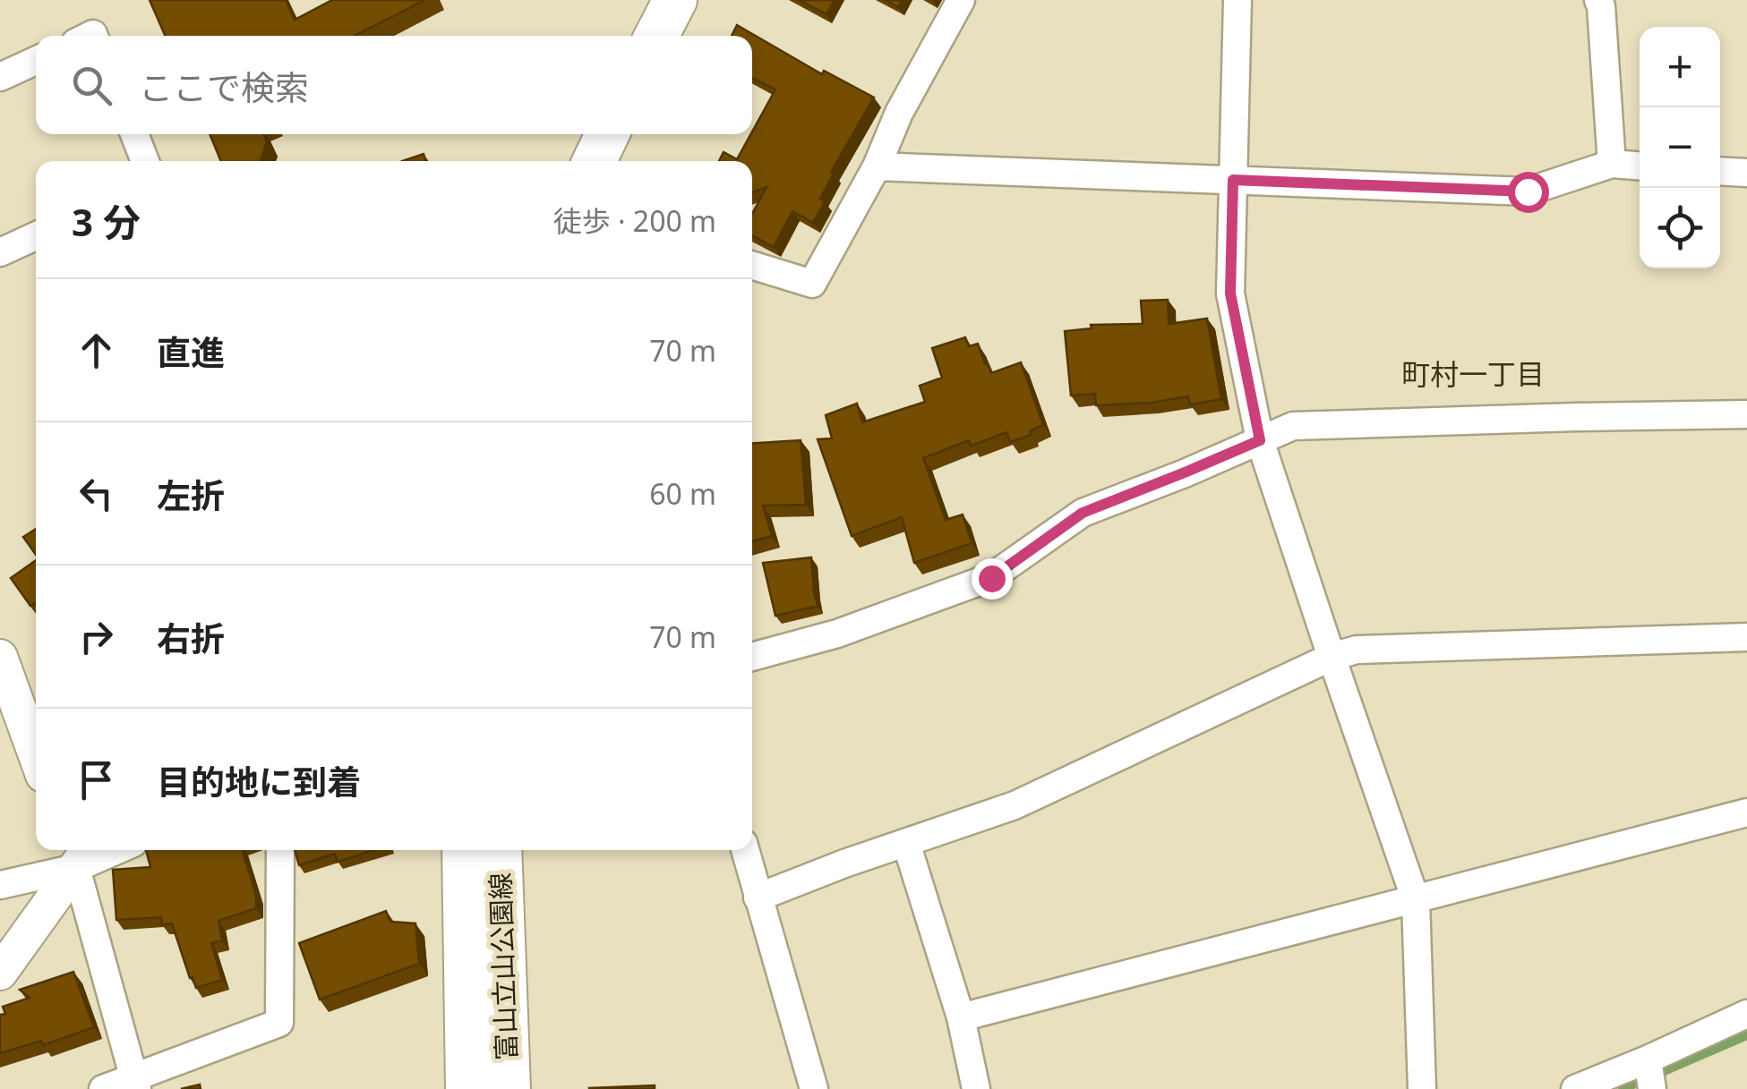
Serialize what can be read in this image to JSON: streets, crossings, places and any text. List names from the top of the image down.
{
  "streets": {
    "main road": ["富山立山公園線"]
  },
  "districts": ["町村一丁目"],
  "page": {
    "map_buttons": ["+", "−"],
    "search": "ここで検索",
    "heading": ["3 分", "徒歩 · 200 m"],
    "list": [
      ["直進", "70 m"],
      ["左折", "60 m"],
      ["右折", "70 m"],
      "目的地に到着"
    ]
  }
}
